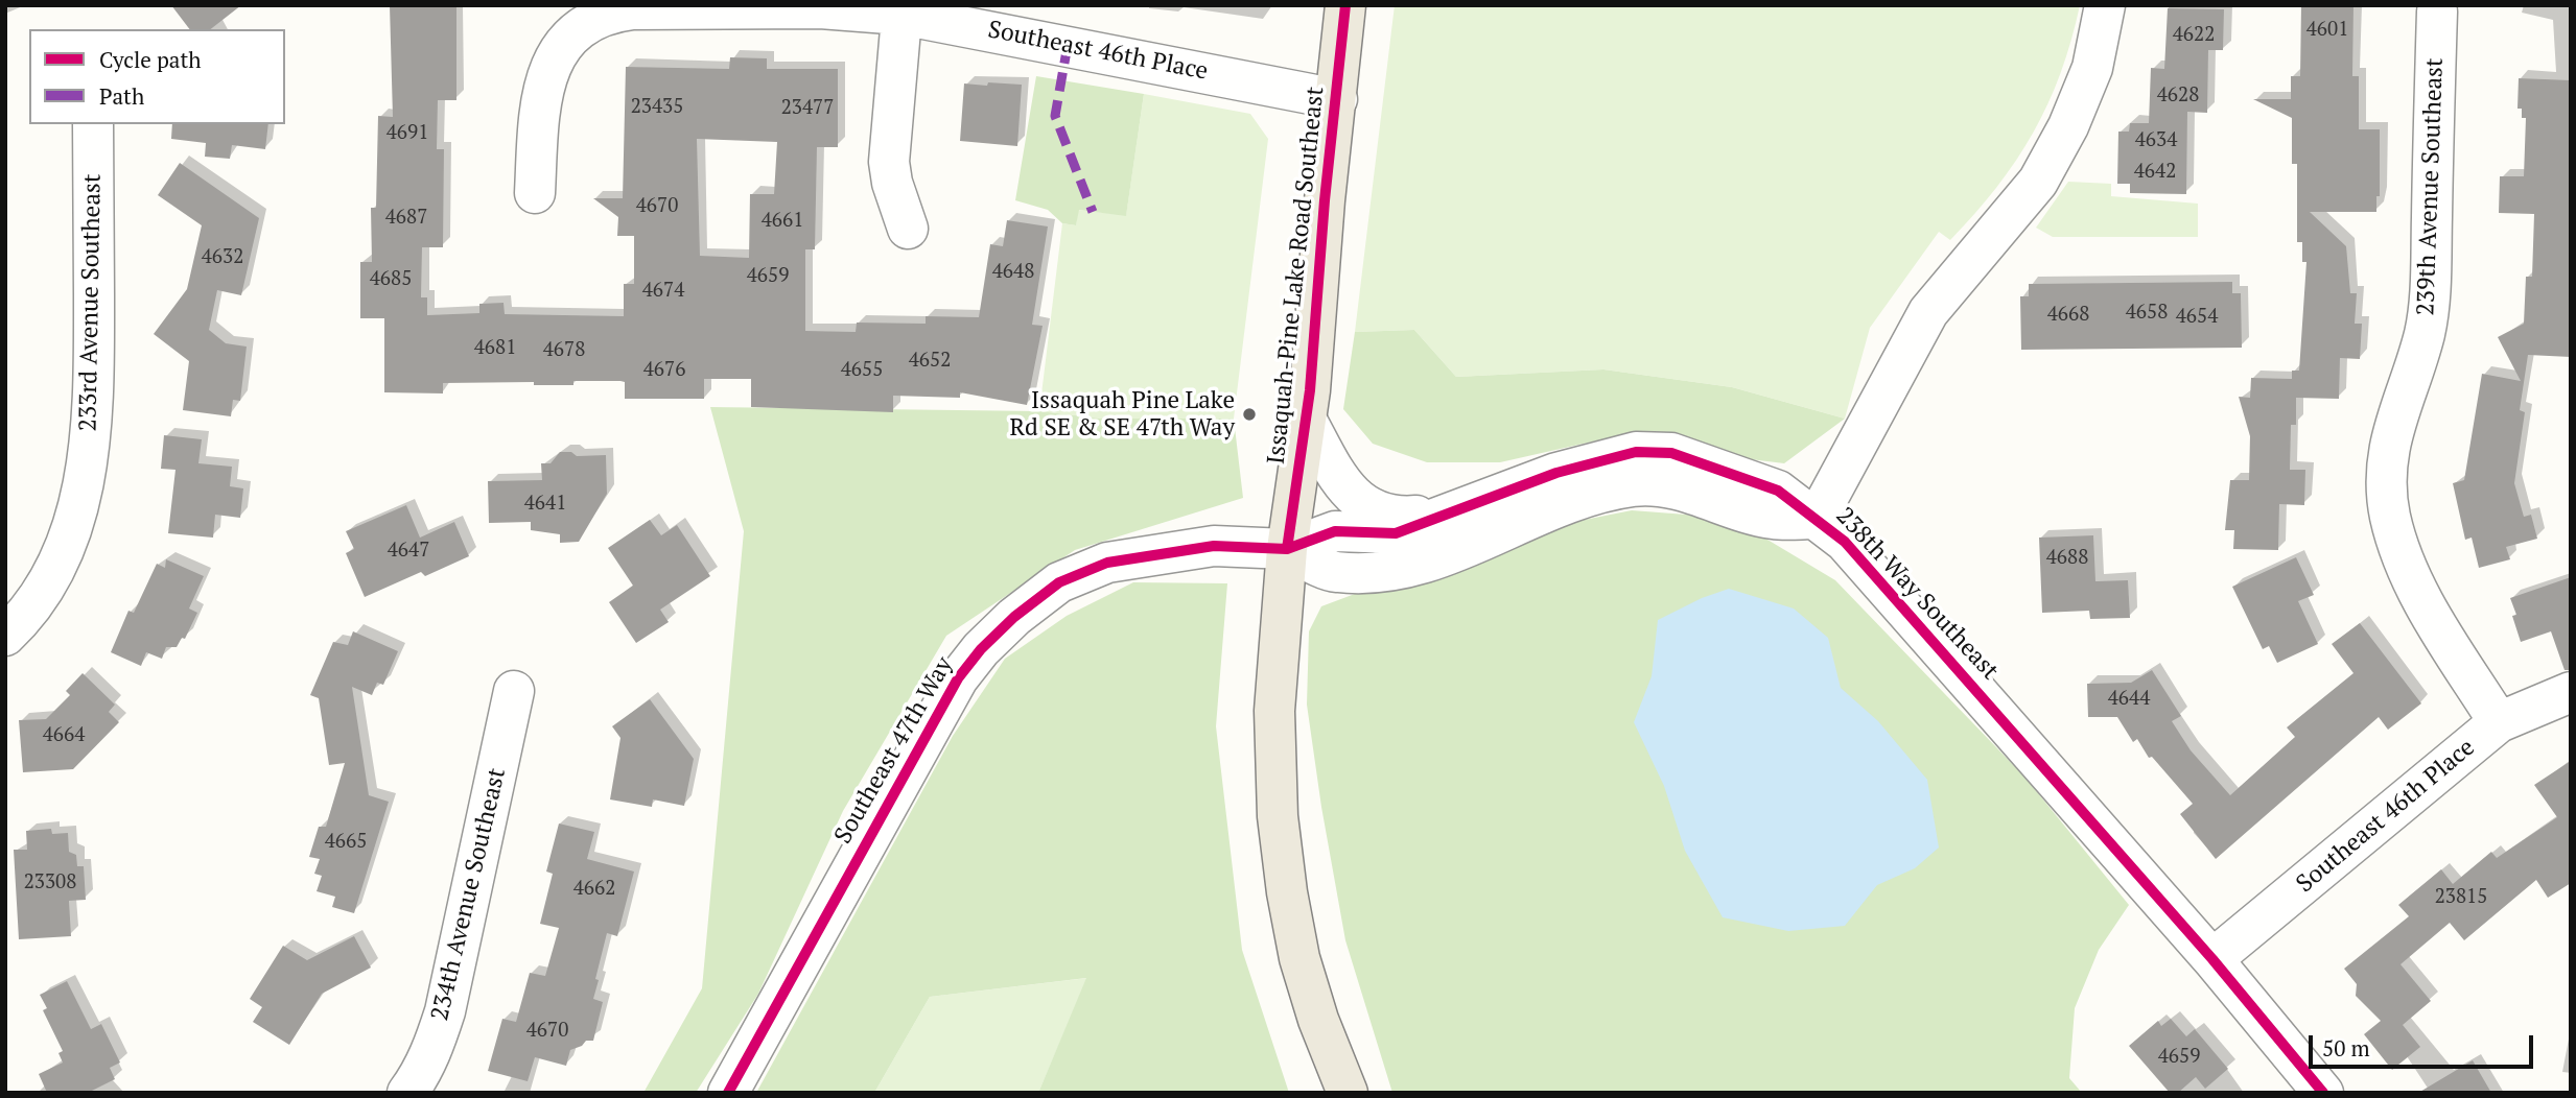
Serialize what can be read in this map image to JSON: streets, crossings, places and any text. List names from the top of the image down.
{
  "streets": {
    "main road": ["Issaquah-Pine Lake Road Southeast"],
    "street": [
      "Southeast 46th Place",
      "239th Avenue Southeast",
      "233rd Avenue Southeast",
      "238th Way Southeast",
      "Southeast 47th Way",
      "234th Avenue Southeast"
    ]
  },
  "crossings": [
    ["Southeast 46th Place", "239th Avenue Southeast"],
    ["Southeast 46th Place", "Issaquah-Pine Lake Road Southeast"],
    ["Southeast 46th Place", "238th Way Southeast"],
    ["Issaquah-Pine Lake Road Southeast", "238th Way Southeast"],
    ["Issaquah-Pine Lake Road Southeast", "Southeast 47th Way"],
    ["238th Way Southeast", "Southeast 47th Way"]
  ],
  "places": ["Issaquah Pine Lake Rd SE & SE 47th Way"],
  "house_numbers": [
    "4601",
    "4622",
    "4628",
    "23435",
    "23477",
    "4691",
    "4634",
    "4642",
    "4670",
    "4687",
    "4661",
    "4632",
    "4648",
    "4659",
    "4685",
    "4674",
    "4658",
    "4668",
    "4654",
    "4681",
    "4678",
    "4652",
    "4676",
    "4655",
    "4641",
    "4647",
    "4688",
    "4644",
    "4664",
    "4665",
    "23308",
    "4662",
    "23815",
    "4670",
    "4659"
  ],
  "legend": ["Cycle path", "Path"],
  "scale_bar": "50 m"
}
